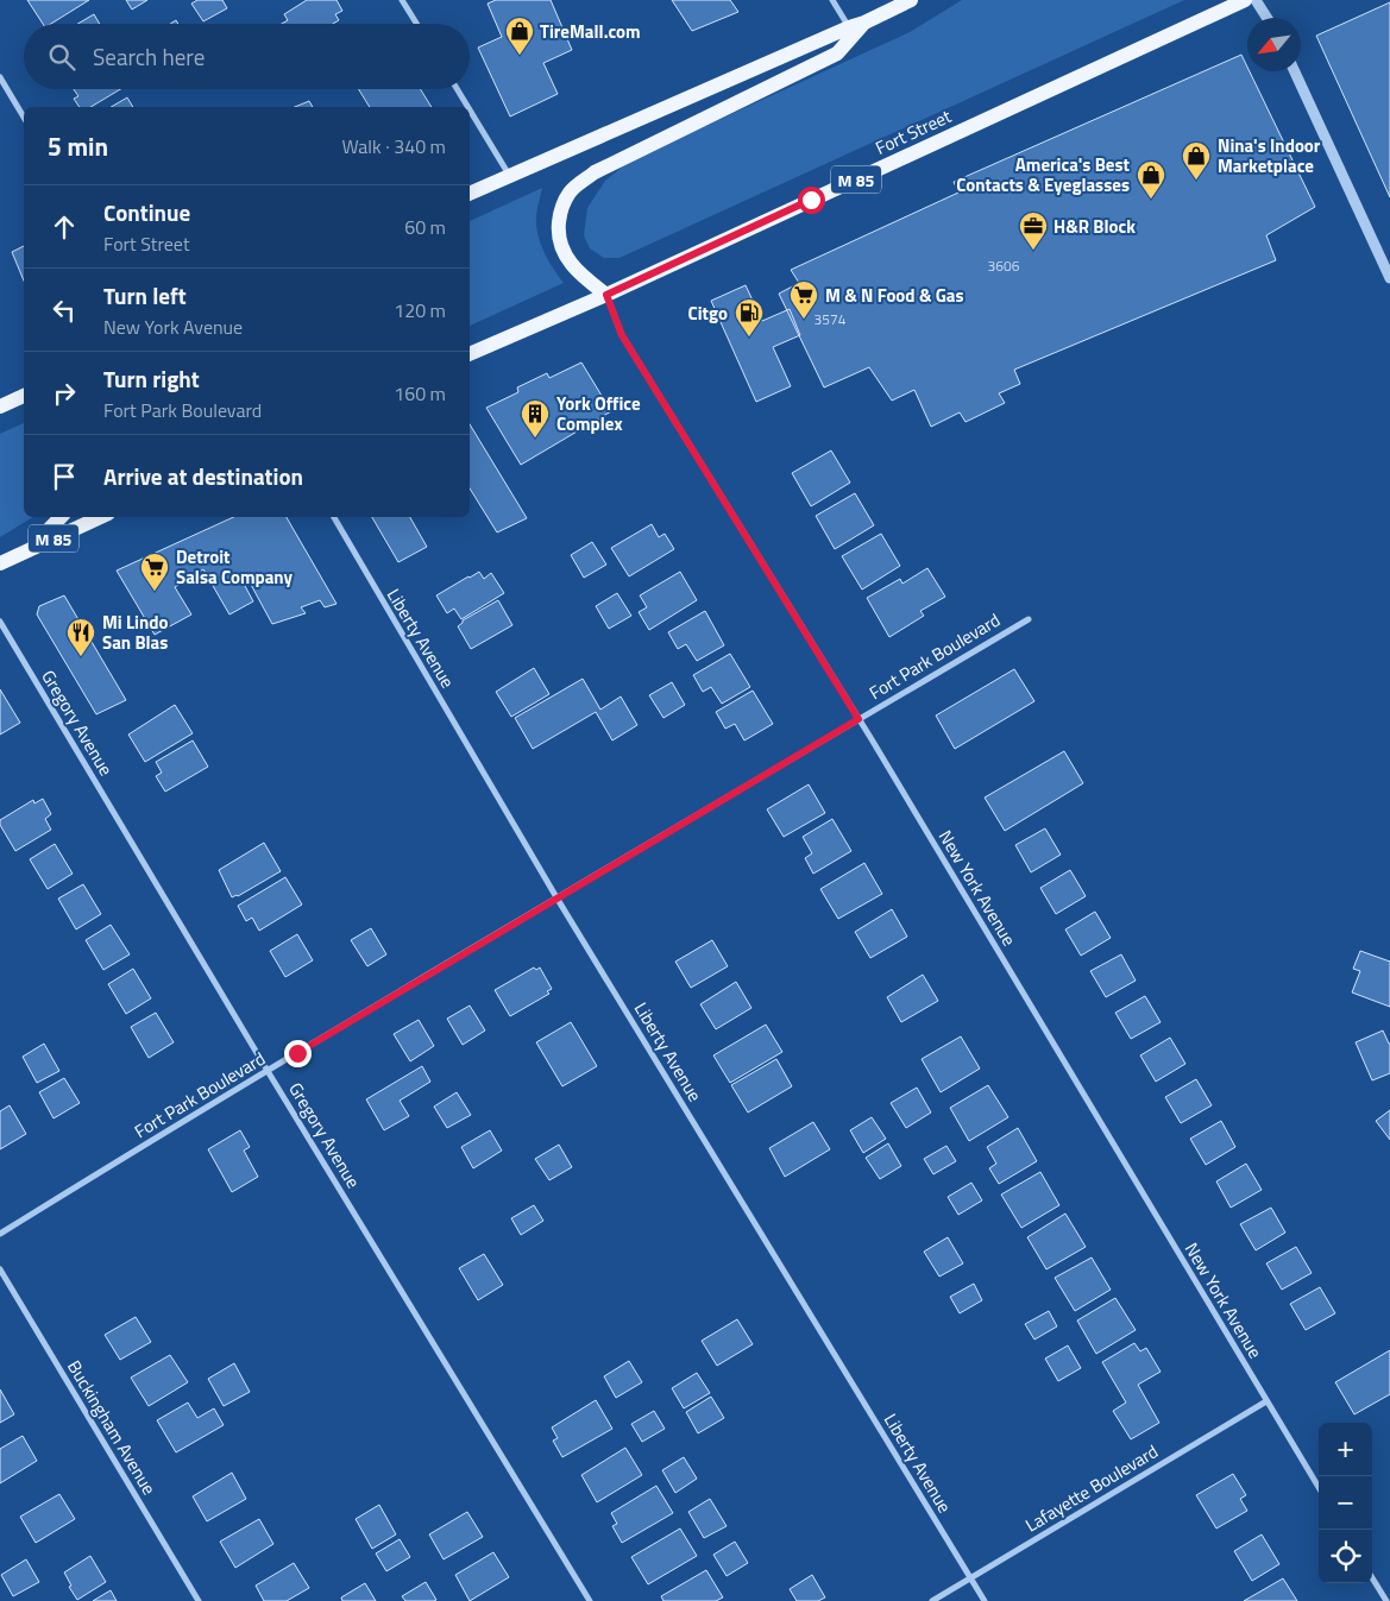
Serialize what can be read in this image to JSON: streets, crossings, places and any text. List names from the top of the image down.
{
  "streets": {
    "main road": ["Fort Street", "M 85"],
    "street": [
      "Liberty Avenue",
      "Fort Park Boulevard",
      "Gregory Avenue",
      "New York Avenue",
      "Buckingham Avenue",
      "Lafayette Boulevard"
    ]
  },
  "crossings": [
    ["Fort Street", "New York Avenue"],
    ["Liberty Avenue", "Fort Park Boulevard"],
    ["Liberty Avenue", "Lafayette Boulevard"],
    ["Fort Park Boulevard", "Gregory Avenue"],
    ["Fort Park Boulevard", "New York Avenue"],
    ["New York Avenue", "Lafayette Boulevard"]
  ],
  "places": {
    "shop": ["TireMall.com", "Nina's Indoor Marketplace", "America's Best Contacts & Eyeglasses"],
    "office": ["H&R Block"],
    "supermarket": ["M & N Food & Gas", "Detroit Salsa Company"],
    "fuel station": ["Citgo"],
    "building": ["York Office Complex"],
    "restaurant": ["Mi Lindo San Blas"]
  },
  "house_numbers": ["3606", "3574"],
  "north": "bottom left",
  "page": {
    "search": "Search here",
    "heading": ["5 min", "Walk · 340 m"],
    "list": [
      ["Continue", "Fort Street", "60 m"],
      ["Turn left", "New York Avenue", "120 m"],
      ["Turn right", "Fort Park Boulevard", "160 m"],
      "Arrive at destination"
    ],
    "map_buttons": ["+", "−"]
  }
}
